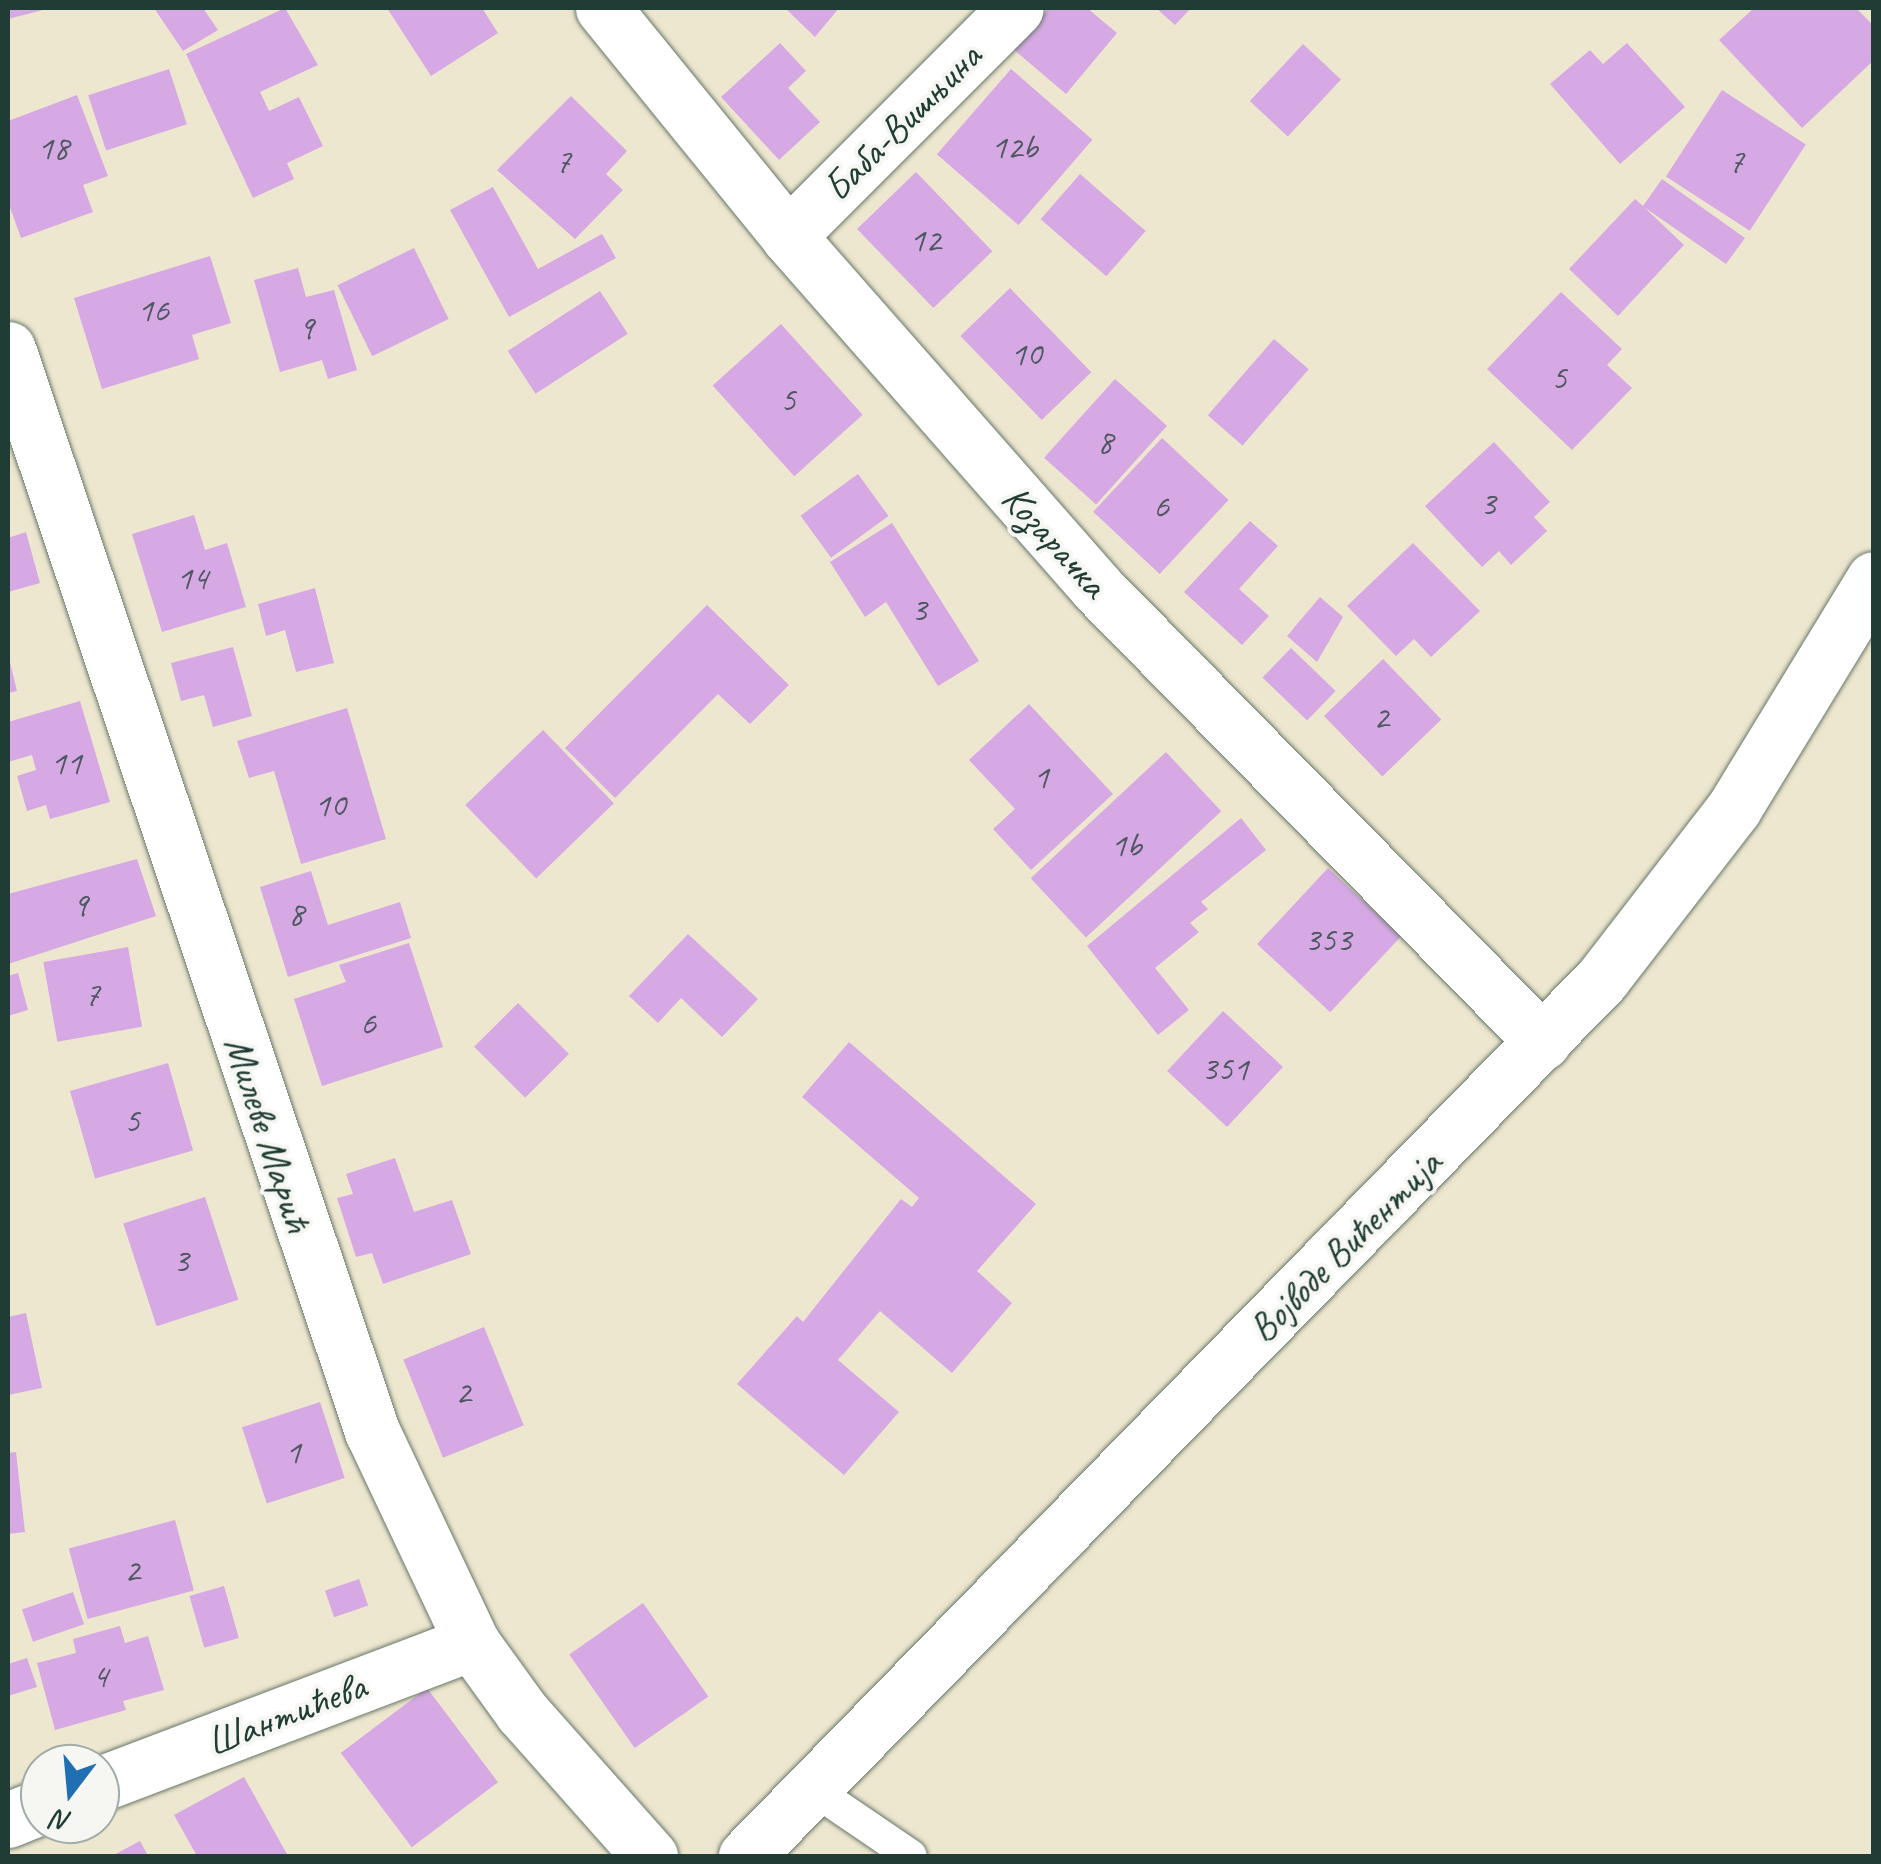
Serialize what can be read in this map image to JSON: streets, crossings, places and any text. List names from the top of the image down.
{
  "streets": {
    "street": [
      "Баба-Вишњина",
      "Козарачка",
      "Милеве Марић",
      "Војводе Вићентија",
      "Шантићева"
    ]
  },
  "crossings": [
    ["Баба-Вишњина", "Козарачка"],
    ["Козарачка", "Војводе Вићентија"],
    ["Милеве Марић", "Шантићева"]
  ],
  "house_numbers": [
    "12b",
    "18",
    "7",
    "7",
    "12",
    "16",
    "9",
    "10",
    "5",
    "5",
    "8",
    "3",
    "6",
    "14",
    "3",
    "2",
    "11",
    "1",
    "10",
    "1b",
    "9",
    "8",
    "353",
    "7",
    "6",
    "351",
    "5",
    "3",
    "2",
    "1",
    "2",
    "4"
  ],
  "north": "bottom"
}
